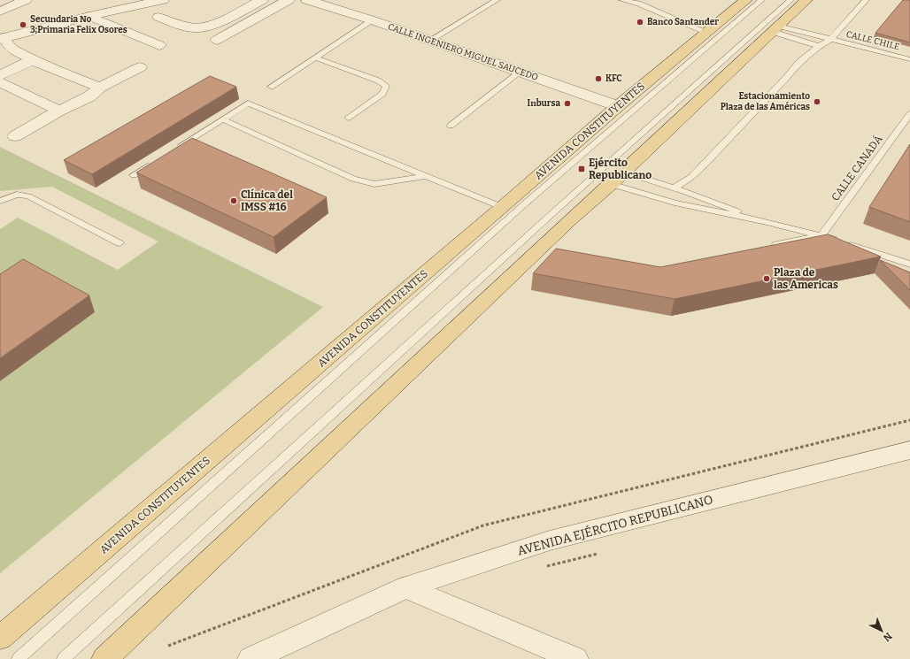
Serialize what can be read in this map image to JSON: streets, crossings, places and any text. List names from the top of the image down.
{
  "streets": {
    "main road": ["AVENIDA CONSTITUYENTES"],
    "street": ["CALLE INGENIERO MIGUEL SAUCEDO", "AVENIDA EJÉRCITO REPUBLICANO"],
    "lane": ["CALLE CHILE", "CALLE CANADÁ"]
  },
  "crossings": [
    ["CALLE INGENIERO MIGUEL SAUCEDO", "AVENIDA CONSTITUYENTES"]
  ],
  "places": {
    "other": [
      "Banco Santander",
      "Secundaria No 3;Primaria Felix Osores",
      "KFC",
      "Estacionamiento Plaza de las Américas",
      "Inbursa",
      "Clínica del IMSS #16",
      "Plaza de las Americas"
    ],
    "transit": ["Ejército Republicano"]
  },
  "north": "bottom right"
}
